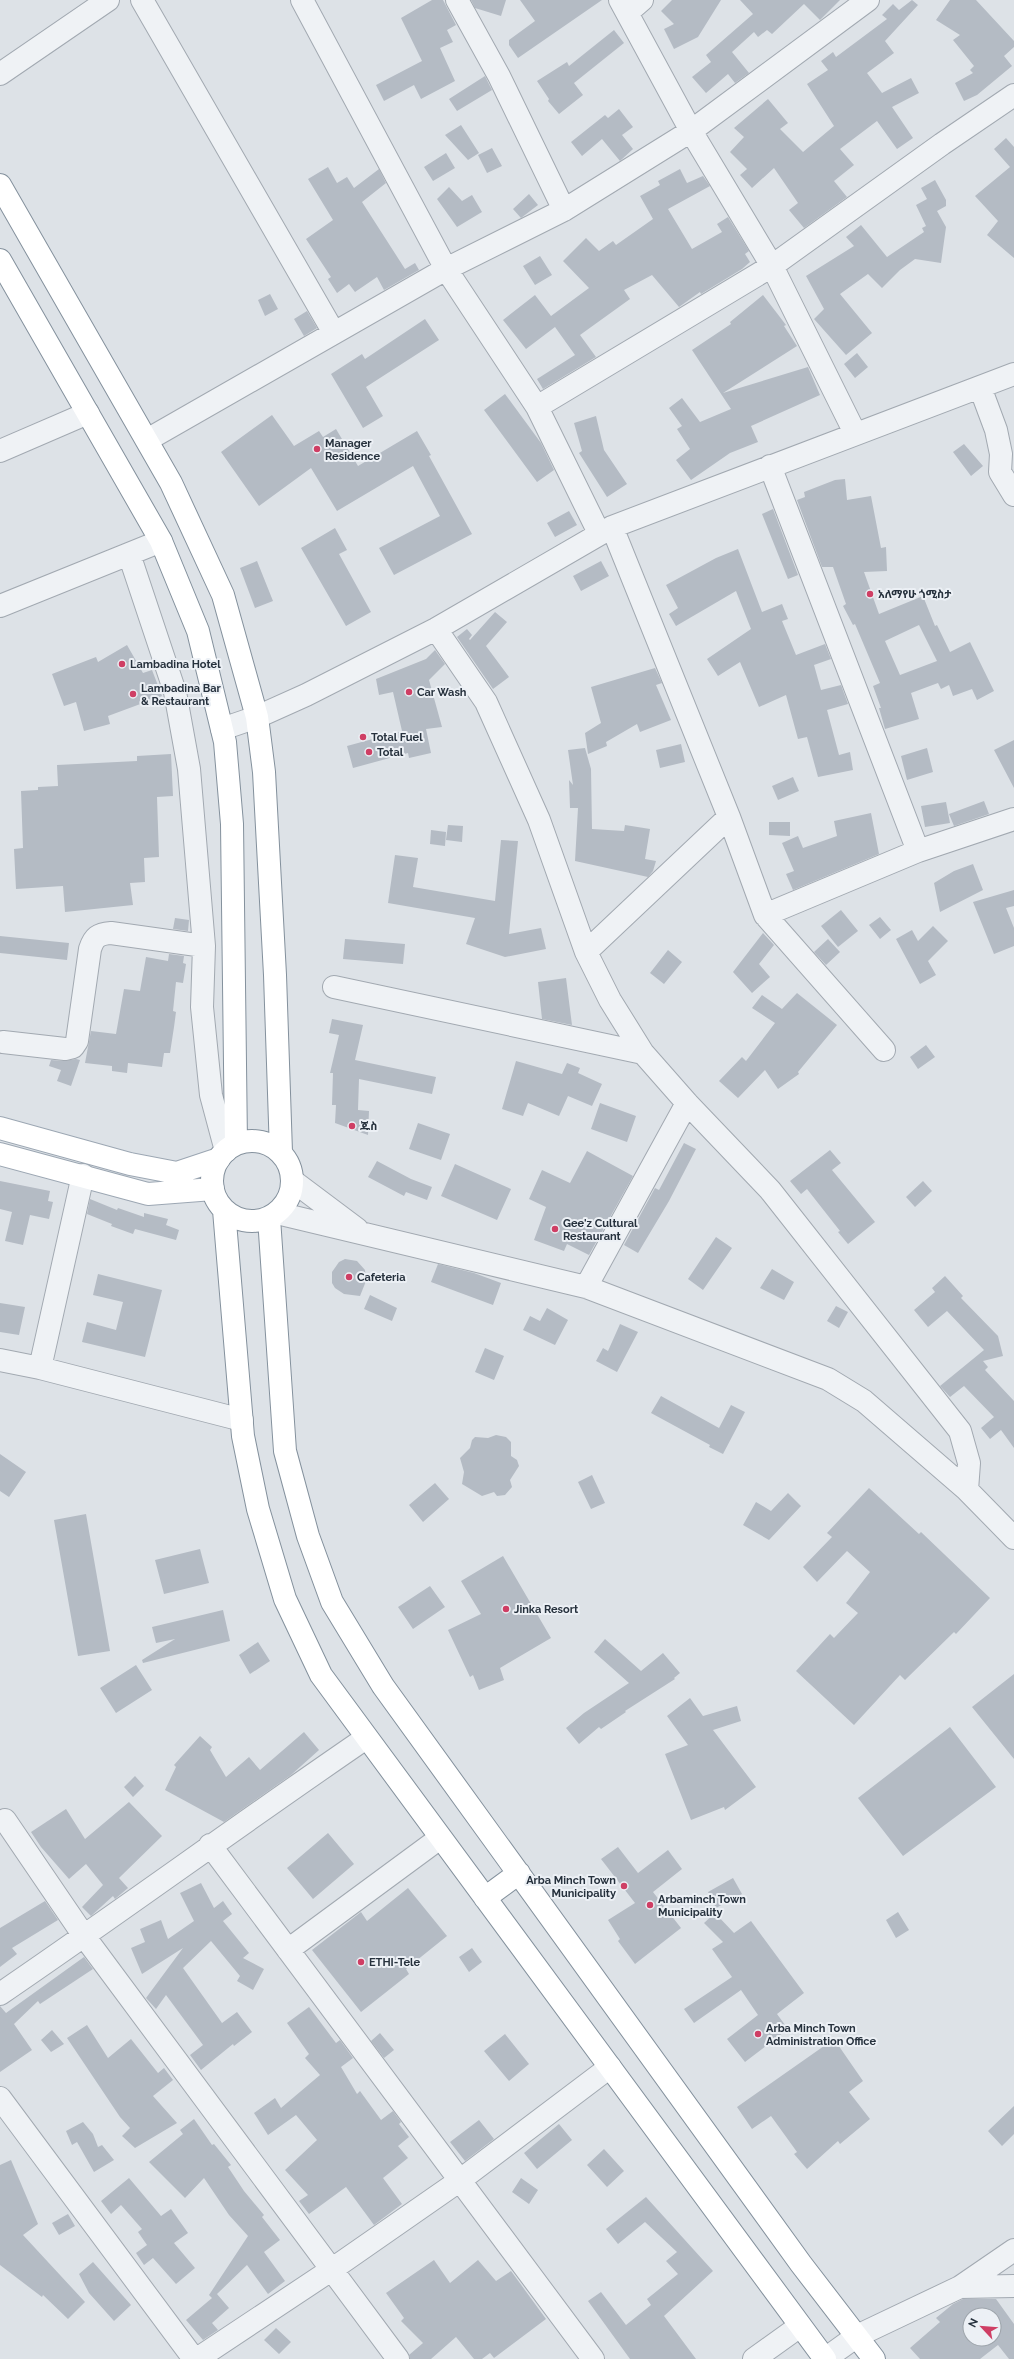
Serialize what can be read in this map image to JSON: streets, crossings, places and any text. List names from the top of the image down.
{
  "places": [
    "Manager Residence",
    "አለማየሁ ጎሚስታ",
    "Lambadina Hotel",
    "Car Wash",
    "Lambadina Bar & Restaurant",
    "Total Fuel",
    "Total",
    "ጁስ",
    "Gee'z Cultural Restaurant",
    "Cafeteria",
    "Jinka Resort",
    "Arba Minch Town Municipality",
    "Arbaminch Town Municipality",
    "ETHI-Tele",
    "Arba Minch Town Administration Office"
  ],
  "north": "top left"
}
